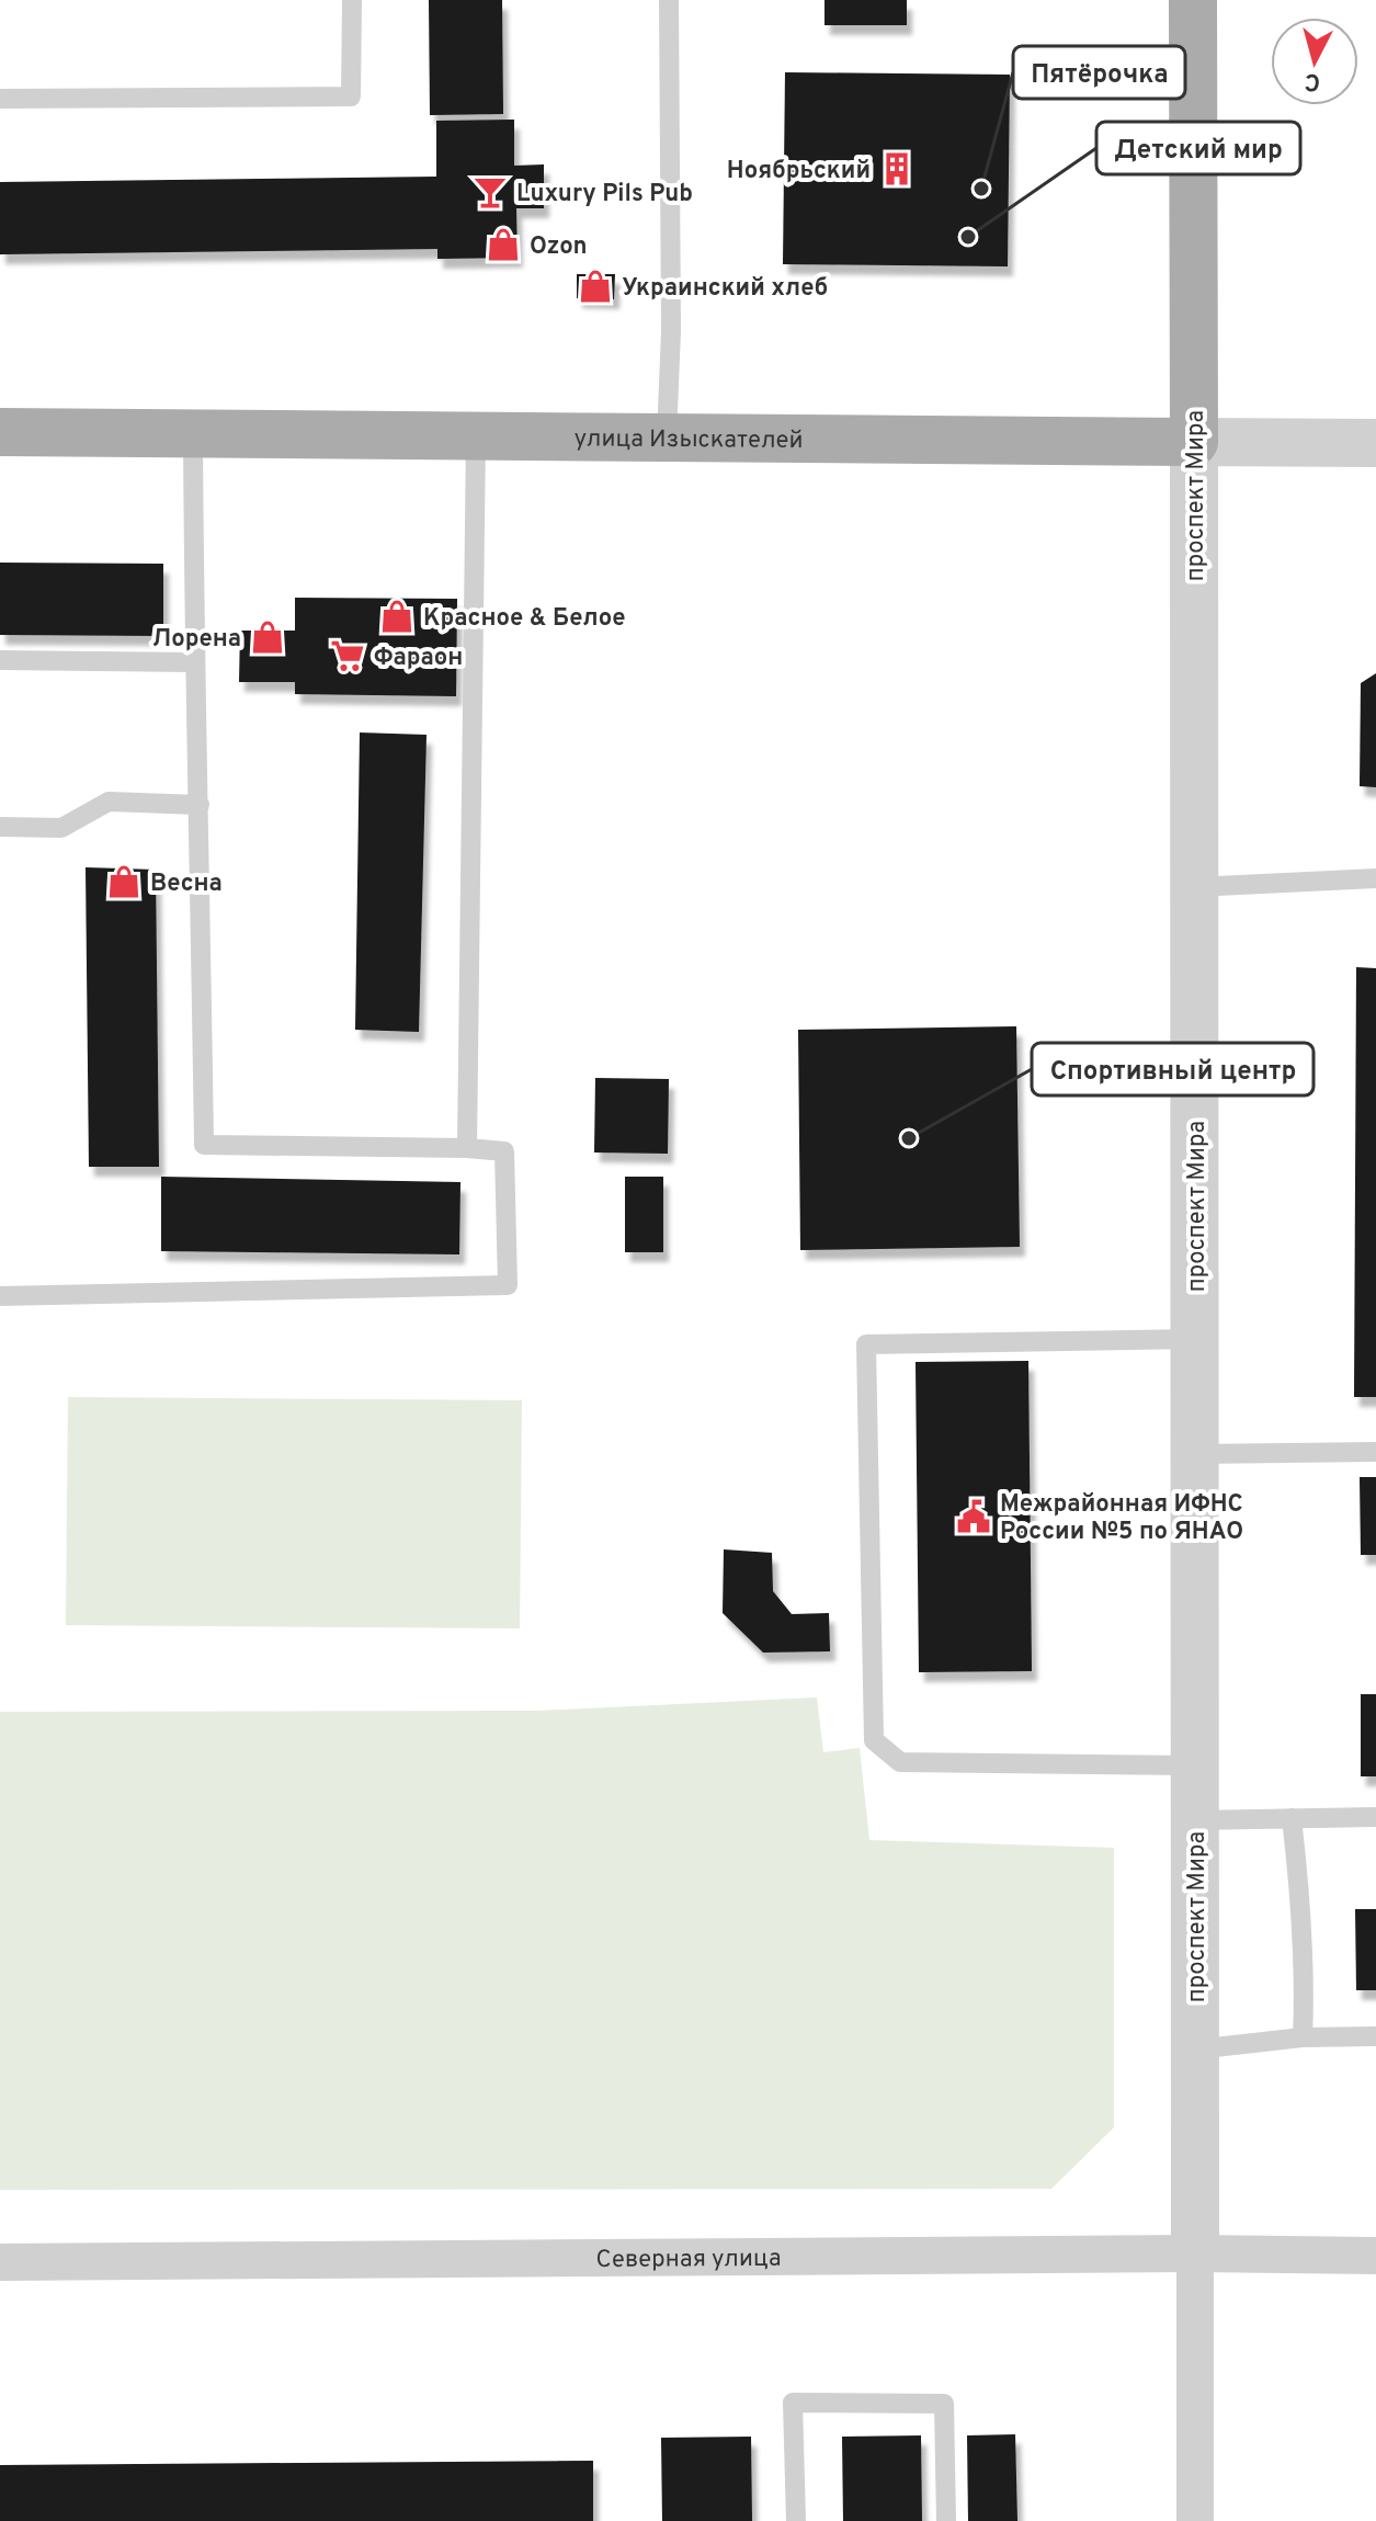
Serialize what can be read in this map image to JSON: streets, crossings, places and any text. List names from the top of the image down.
{
  "streets": {
    "main road": ["улица Изыскателей", "проспект Мира"],
    "street": ["Северная улица"]
  },
  "crossings": [
    ["улица Изыскателей", "проспект Мира"],
    ["проспект Мира", "Северная улица"]
  ],
  "places": {
    "building": ["Ноябрьский"],
    "other": ["Пятёрочка", "Детский мир", "Спортивный центр"],
    "bar": ["Luxury Pils Pub"],
    "shop": [
      "Ozon",
      "Украинский хлеб",
      "Красное & Белое",
      "Лорена",
      "Весна"
    ],
    "supermarket": ["Фараон"],
    "public building": ["Межрайонная ИФНС России №5 по ЯНАО"]
  },
  "north": "bottom"
}
